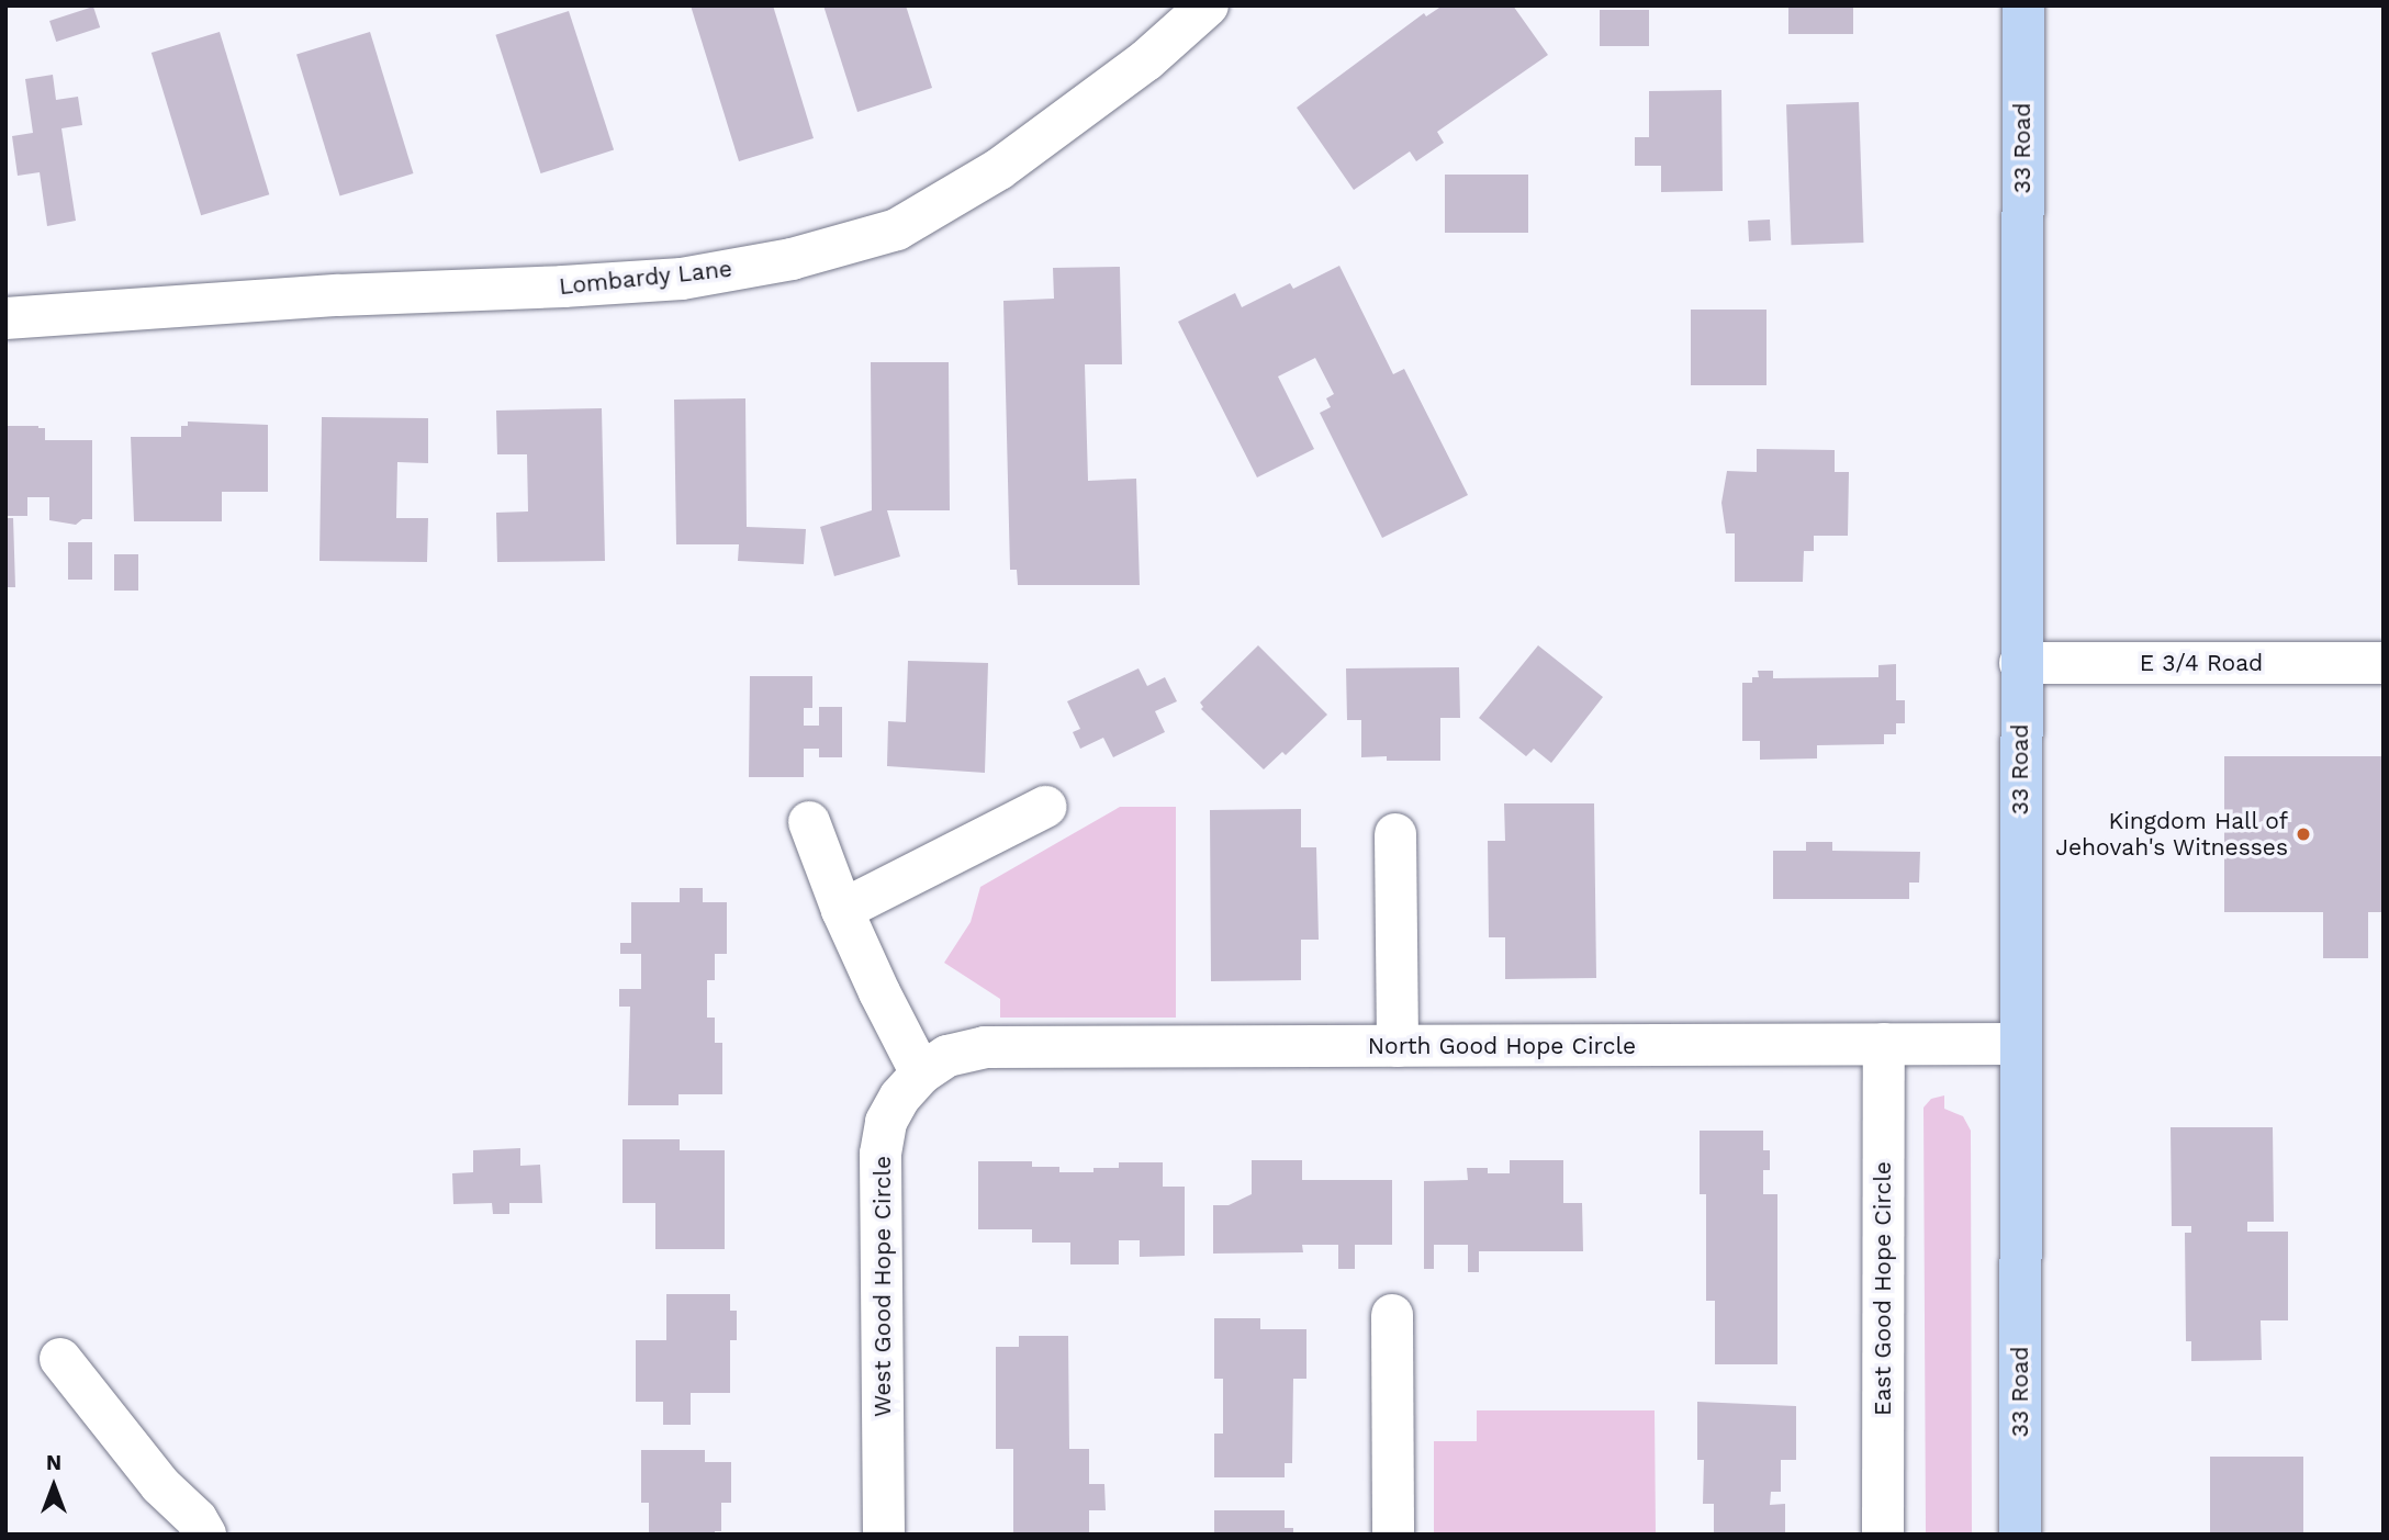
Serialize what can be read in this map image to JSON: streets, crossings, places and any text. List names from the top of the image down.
{
  "streets": {
    "main road": ["33 Road"],
    "street": [
      "Lombardy Lane",
      "E 3/4 Road",
      "North Good Hope Circle",
      "West Good Hope Circle",
      "East Good Hope Circle"
    ]
  },
  "crossings": [
    ["33 Road", "E 3/4 Road"],
    ["33 Road", "North Good Hope Circle"],
    ["North Good Hope Circle", "West Good Hope Circle"],
    ["North Good Hope Circle", "East Good Hope Circle"]
  ],
  "places": ["Kingdom Hall of Jehovah's Witnesses"],
  "north": "top"
}
